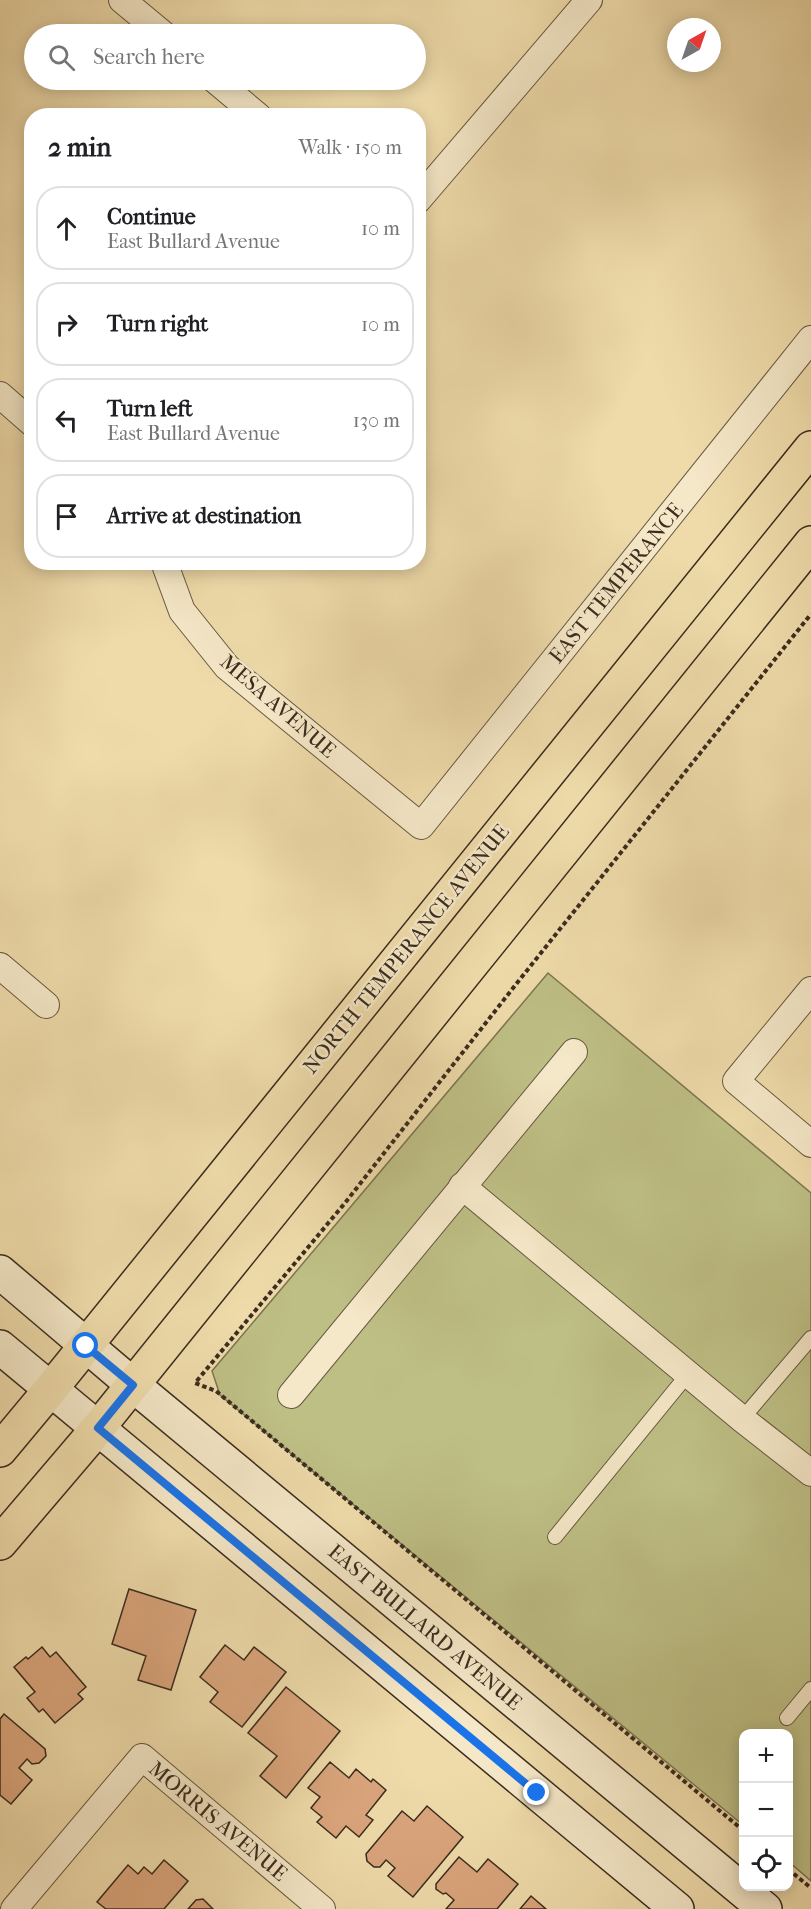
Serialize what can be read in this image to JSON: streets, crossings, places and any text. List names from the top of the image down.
{
  "streets": {
    "main road": ["NORTH TEMPERANCE AVENUE", "EAST BULLARD AVENUE"],
    "street": ["EAST TEMPERANCE", "MESA AVENUE", "MORRIS AVENUE"]
  },
  "crossings": [
    ["EAST TEMPERANCE", "MESA AVENUE"],
    ["NORTH TEMPERANCE AVENUE", "EAST BULLARD AVENUE"]
  ],
  "north": "top right",
  "page": {
    "search": "Search here",
    "heading": ["2 min", "Walk · 150 m"],
    "list": [
      ["Continue", "East Bullard Avenue", "10 m"],
      ["Turn right", "10 m"],
      ["Turn left", "East Bullard Avenue", "130 m"],
      "Arrive at destination"
    ],
    "map_buttons": ["+", "−"]
  }
}
